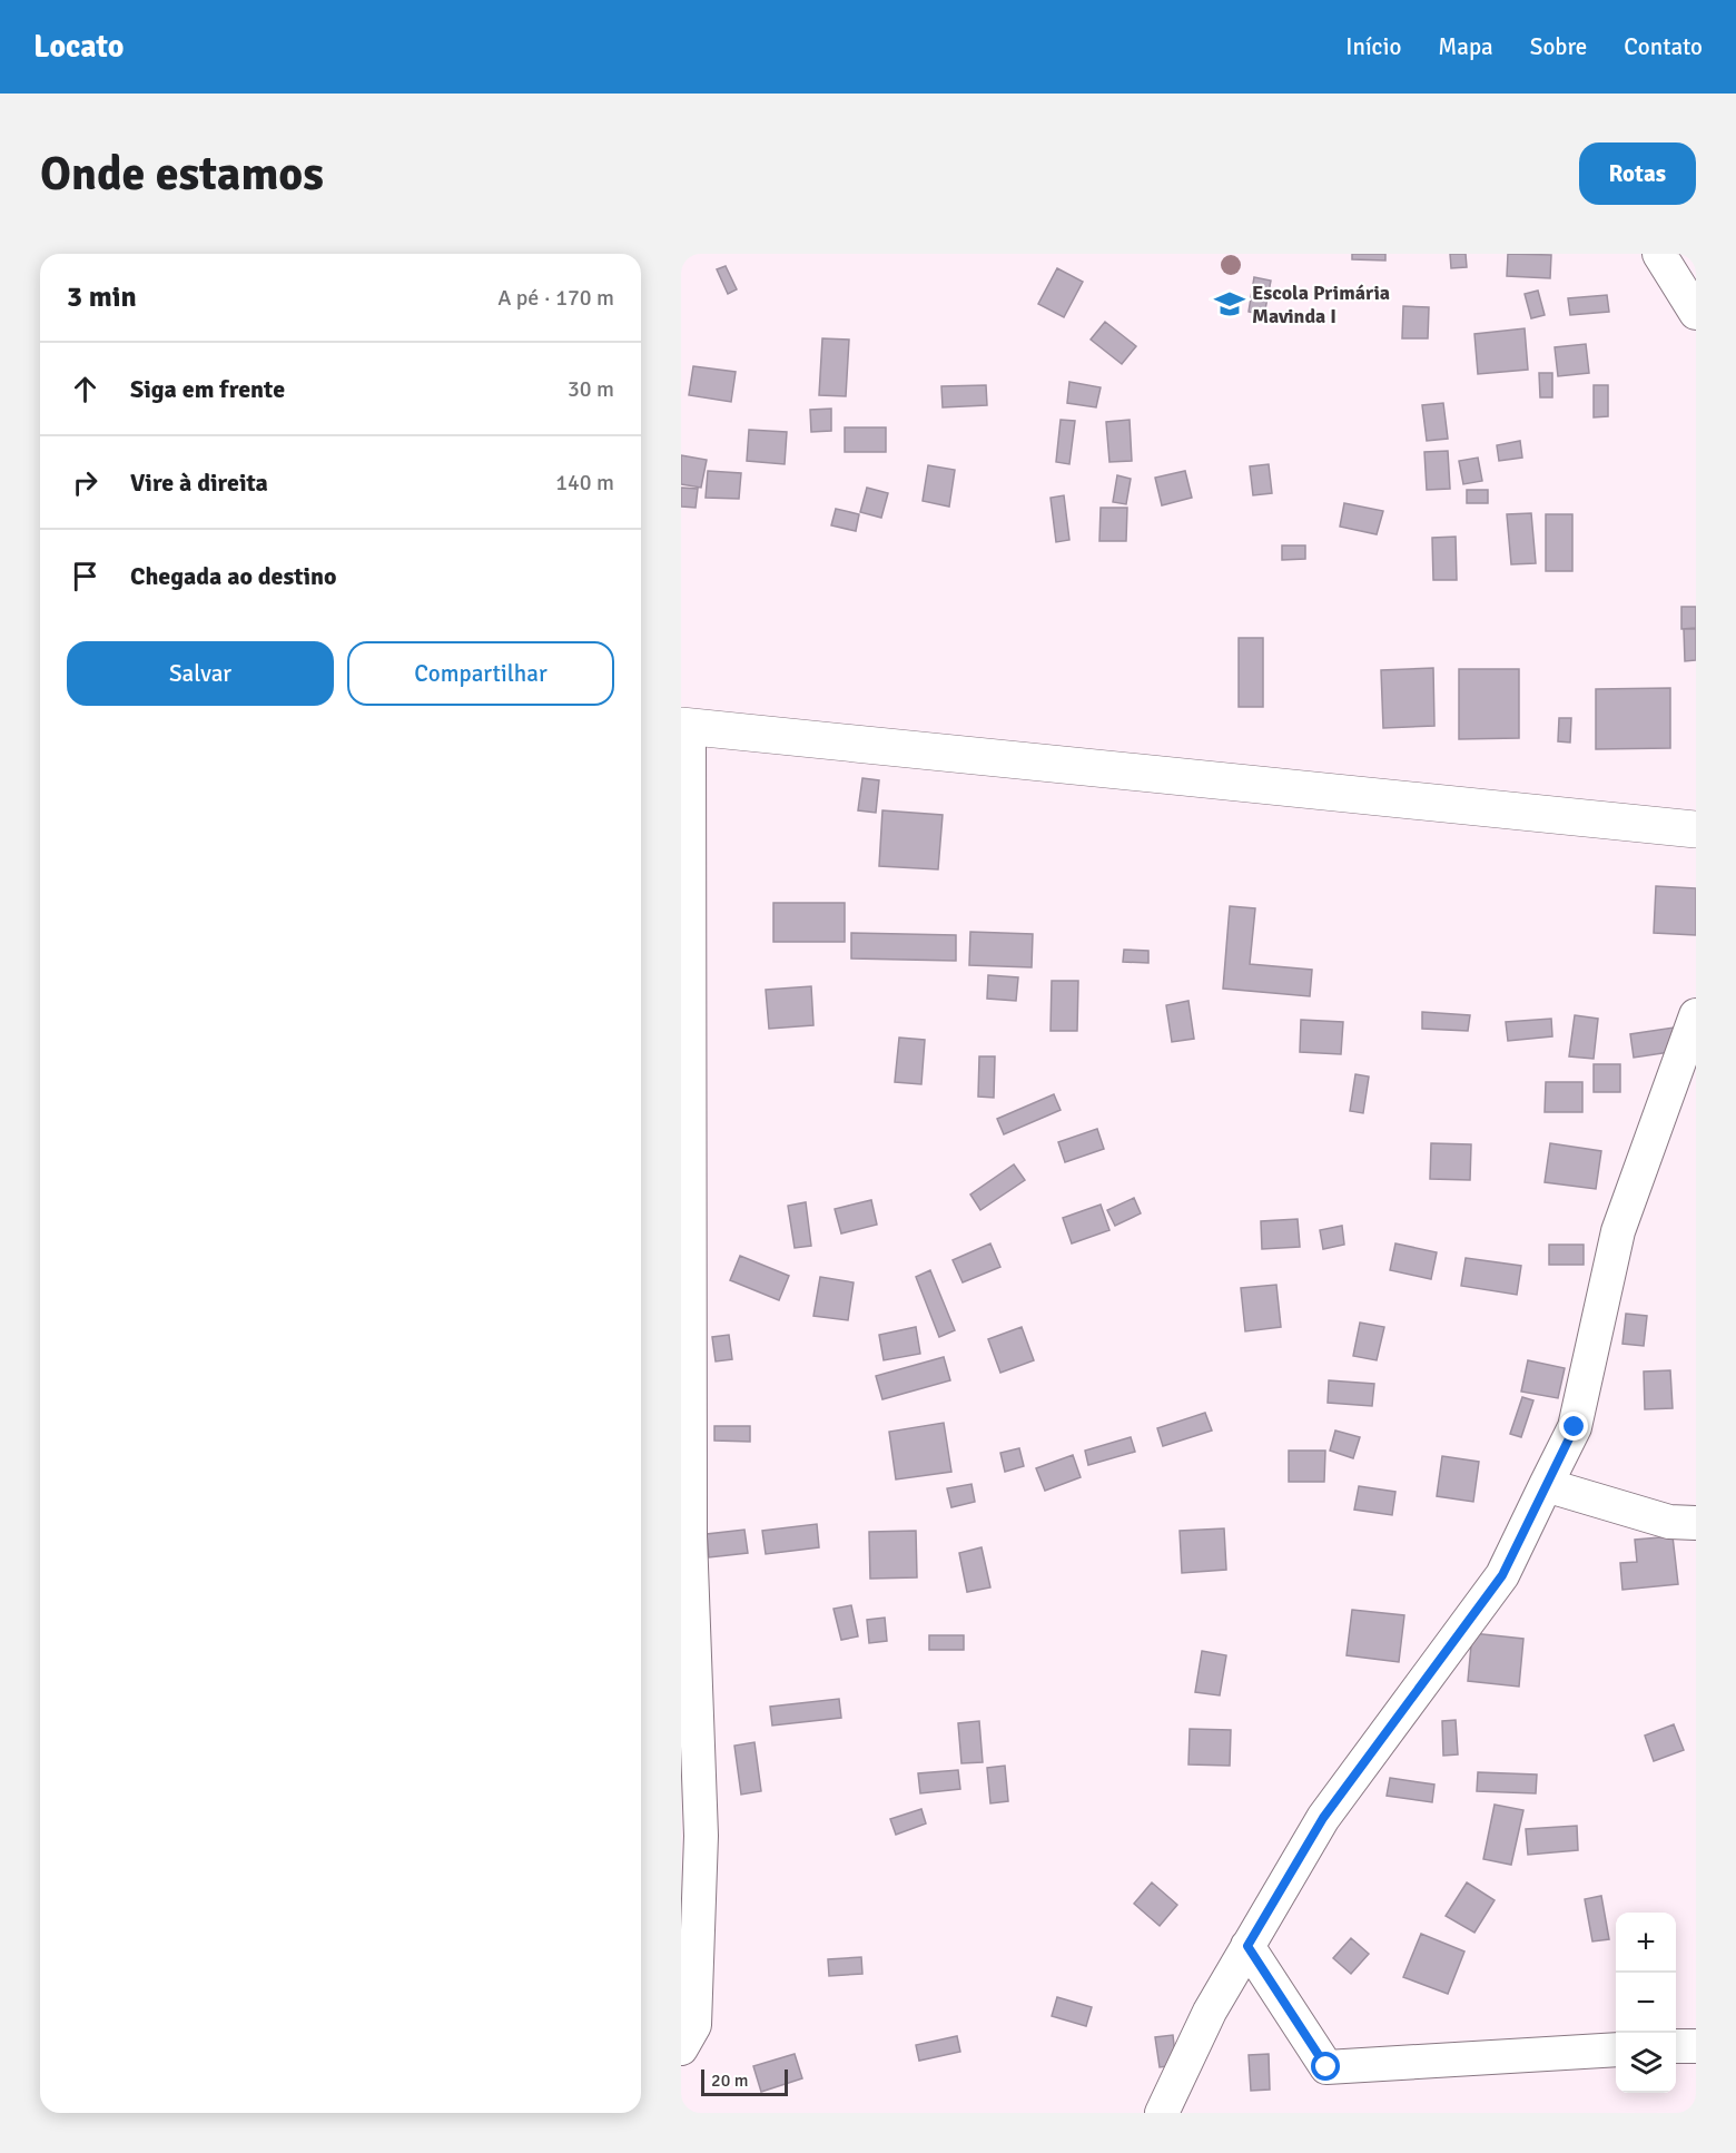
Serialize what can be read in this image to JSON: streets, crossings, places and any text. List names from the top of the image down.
{
  "places": {
    "school or university": ["Escola Primária Mavinda I"]
  },
  "scale_bar": "20 m",
  "page": {
    "header": "Locato",
    "nav": [
      "Início",
      "Mapa",
      "Sobre",
      "Contato"
    ],
    "buttons": [
      "Rotas",
      ["Salvar", "Compartilhar"]
    ],
    "title": "Onde estamos",
    "heading": ["3 min", "A pé · 170 m"],
    "list": [
      ["Siga em frente", "30 m"],
      ["Vire à direita", "140 m"],
      "Chegada ao destino"
    ],
    "map_buttons": ["+", "−"],
    "scale": "20 m"
  }
}
